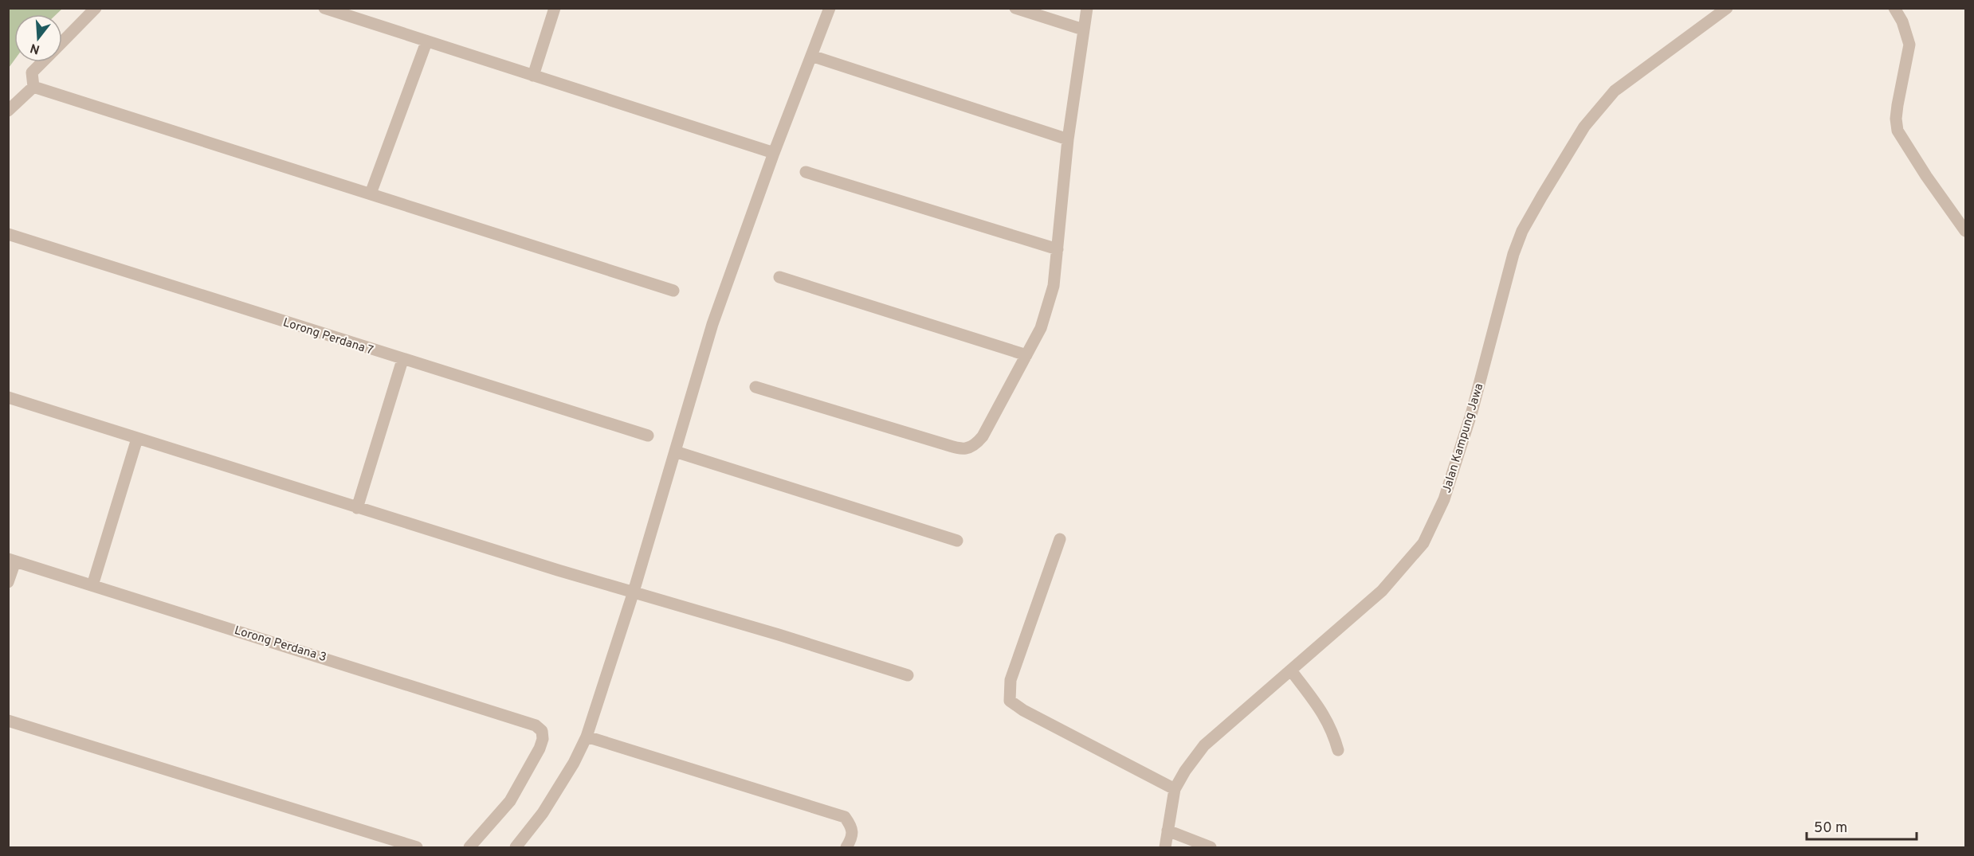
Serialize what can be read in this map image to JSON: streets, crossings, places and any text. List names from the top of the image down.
{
  "streets": {
    "street": ["Lorong Perdana 7", "Jalan Kampung Jawa", "Lorong Perdana 3"]
  },
  "scale_bar": "50 m",
  "north": "bottom"
}
